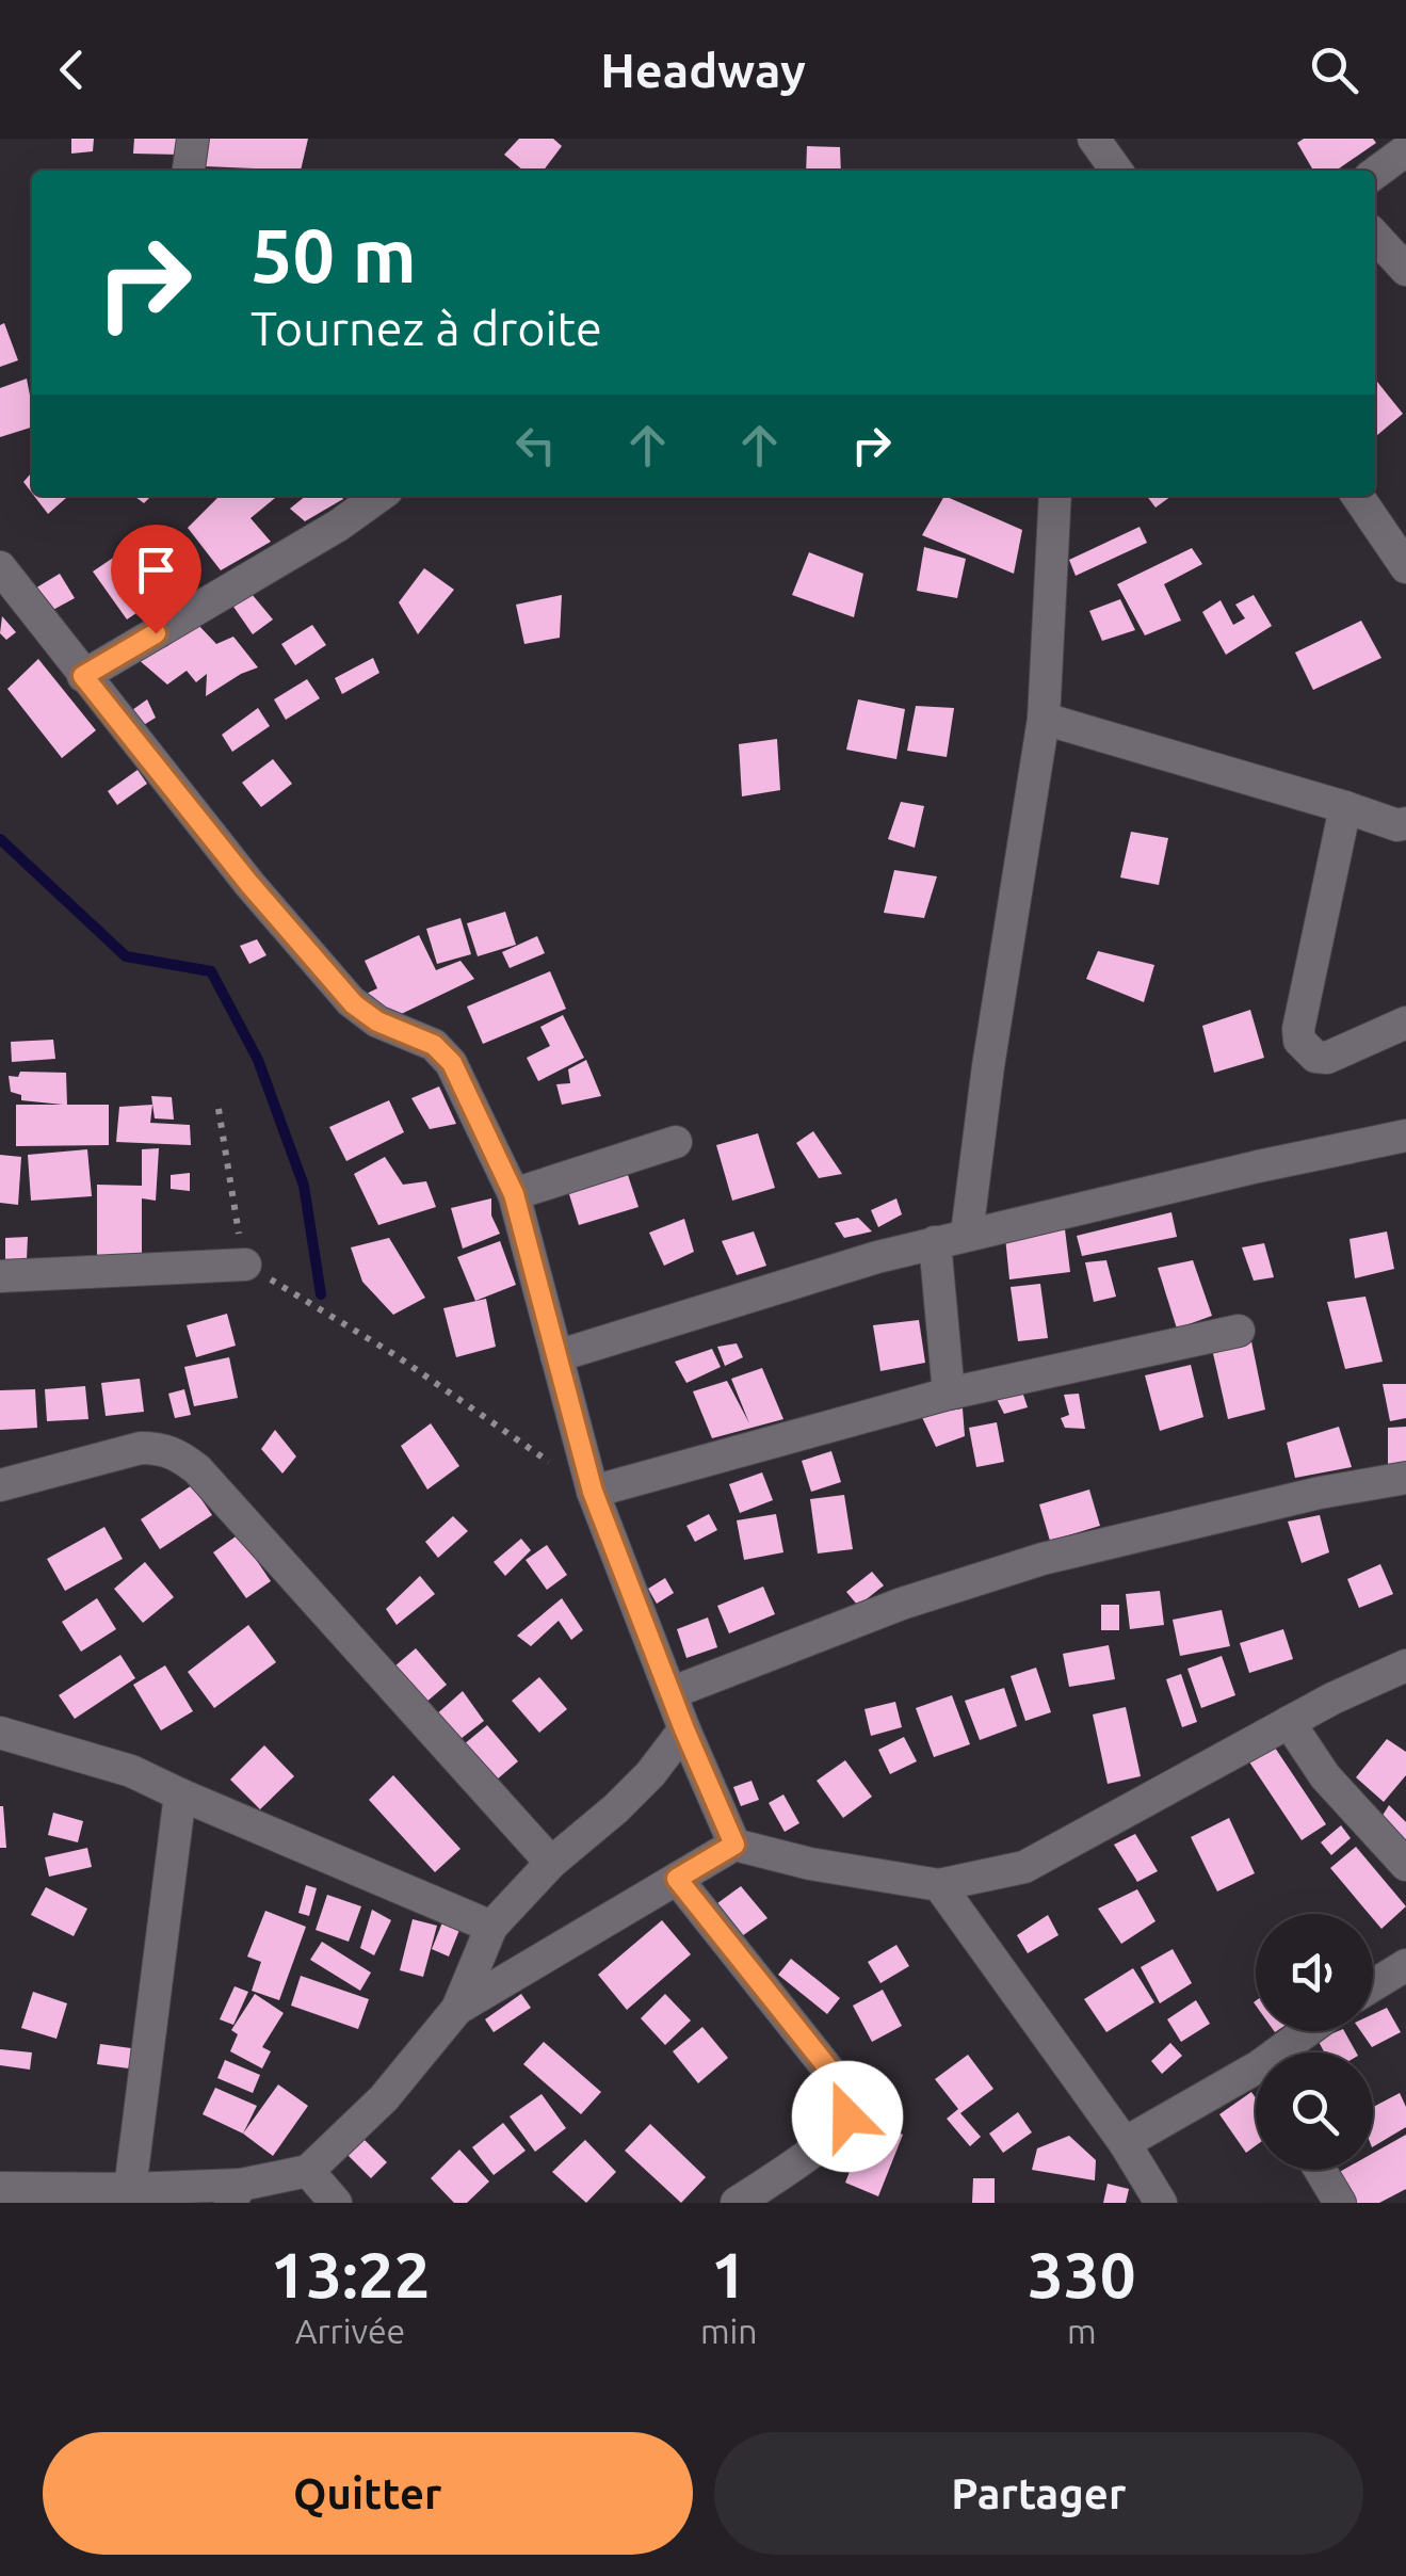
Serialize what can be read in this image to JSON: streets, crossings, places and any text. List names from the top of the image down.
{
  "page": {
    "header": "Headway",
    "turn": ["50 m", "Tournez à droite"],
    "eta": [
      "13:22",
      "Arrivée",
      "1",
      "min",
      "330",
      "m"
    ],
    "buttons": ["Quitter", "Partager"]
  }
}
